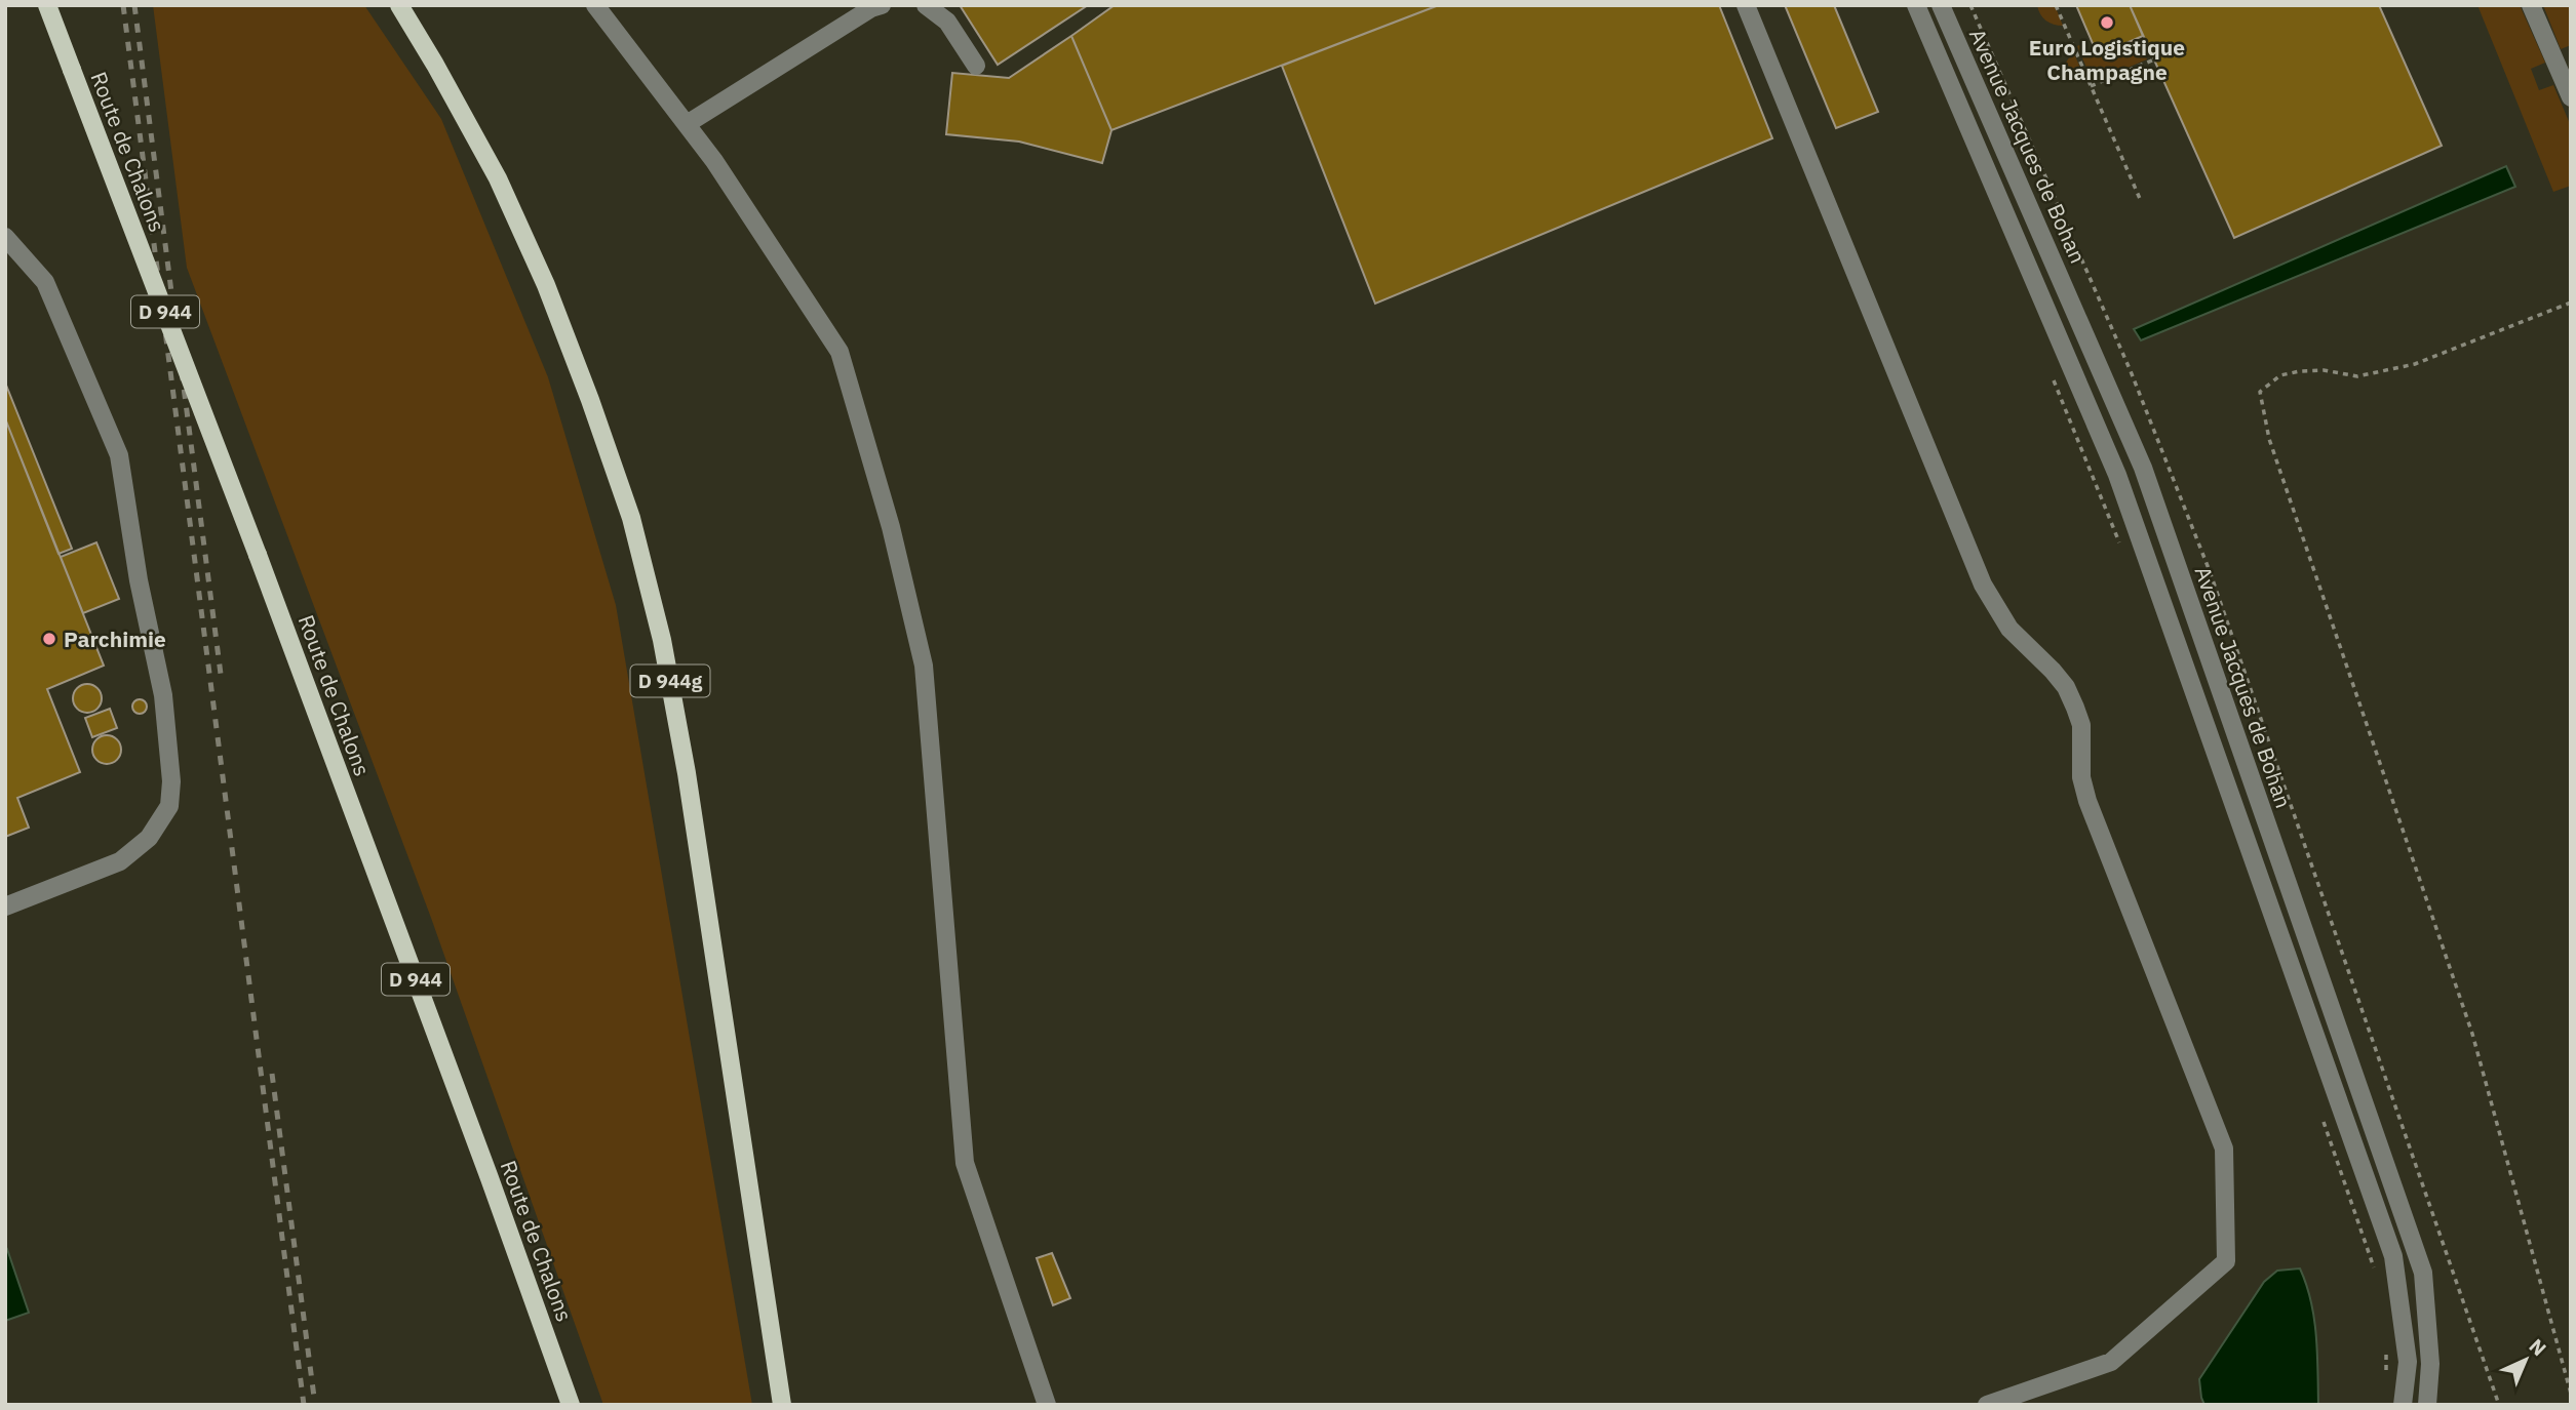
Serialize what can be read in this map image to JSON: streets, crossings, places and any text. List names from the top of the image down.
{
  "streets": {
    "main road": ["Route de Chalons", "D 944", "D 944g"],
    "street": ["Avenue Jacques de Bohan"]
  },
  "places": ["Euro Logistique Champagne", "Parchimie"],
  "north": "top right"
}
